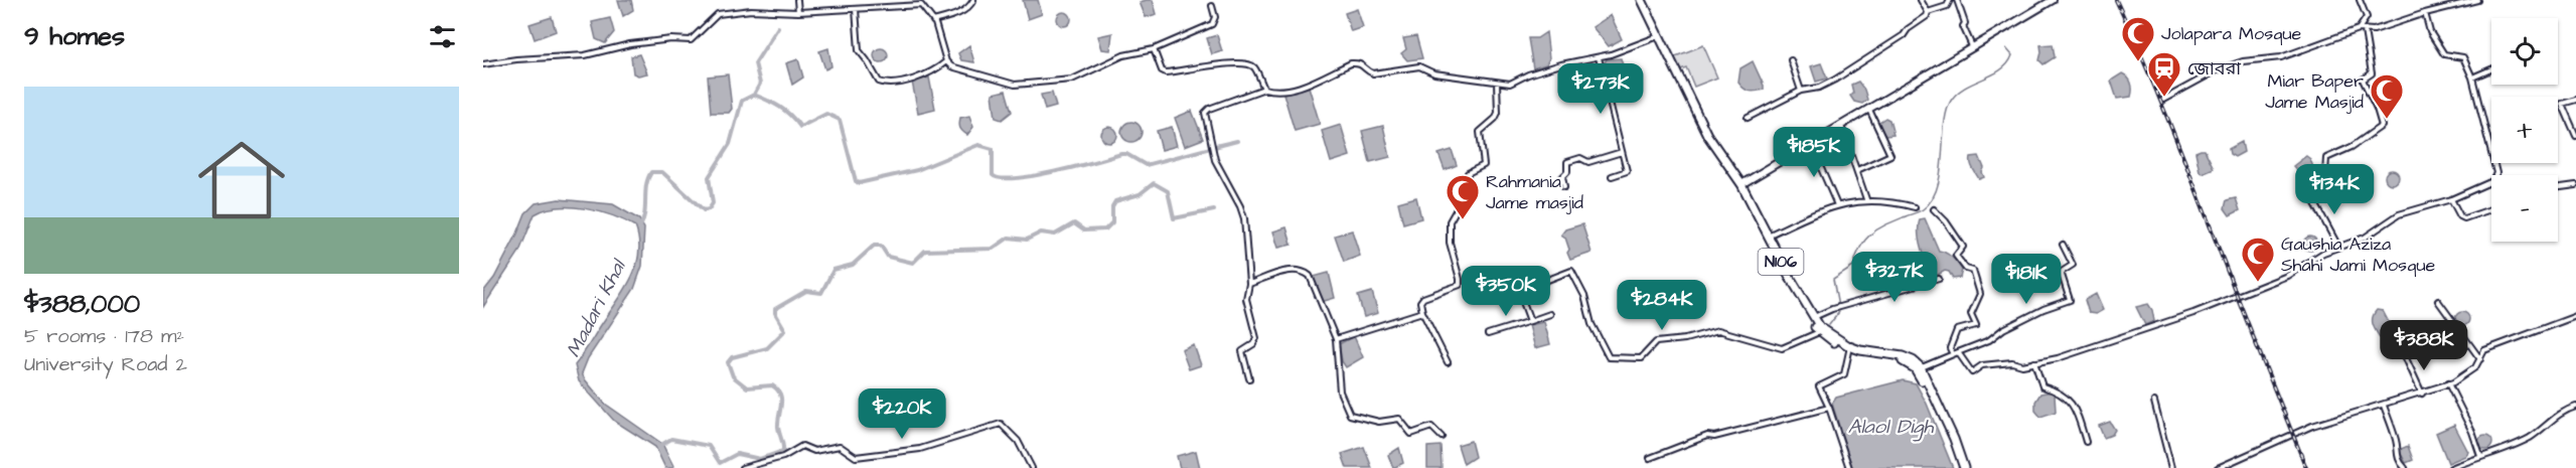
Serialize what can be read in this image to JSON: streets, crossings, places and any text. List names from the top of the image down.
{
  "streets": {
    "highway": ["N106"]
  },
  "water": ["Madari Khal", "Alaol Digh"],
  "places": {
    "mosque": [
      "Jolapara Mosque",
      "Miar Baper Jame Masjid",
      "Rahmania Jame masjid",
      "Gaushia Aziza Shahi Jami Mosque"
    ],
    "station": ["জোবরা"]
  },
  "page": {
    "heading": "9 homes",
    "map_buttons": ["+", "−"],
    "price": [
      "$273K",
      "$185K",
      "$134K",
      "$327K",
      "$181K",
      "$350K",
      "$284K",
      "$388K",
      "$220K"
    ],
    "list": [
      {
        "name": "$388,000",
        "note": "5 rooms · 178 m² · University Road 2"
      }
    ]
  }
}
